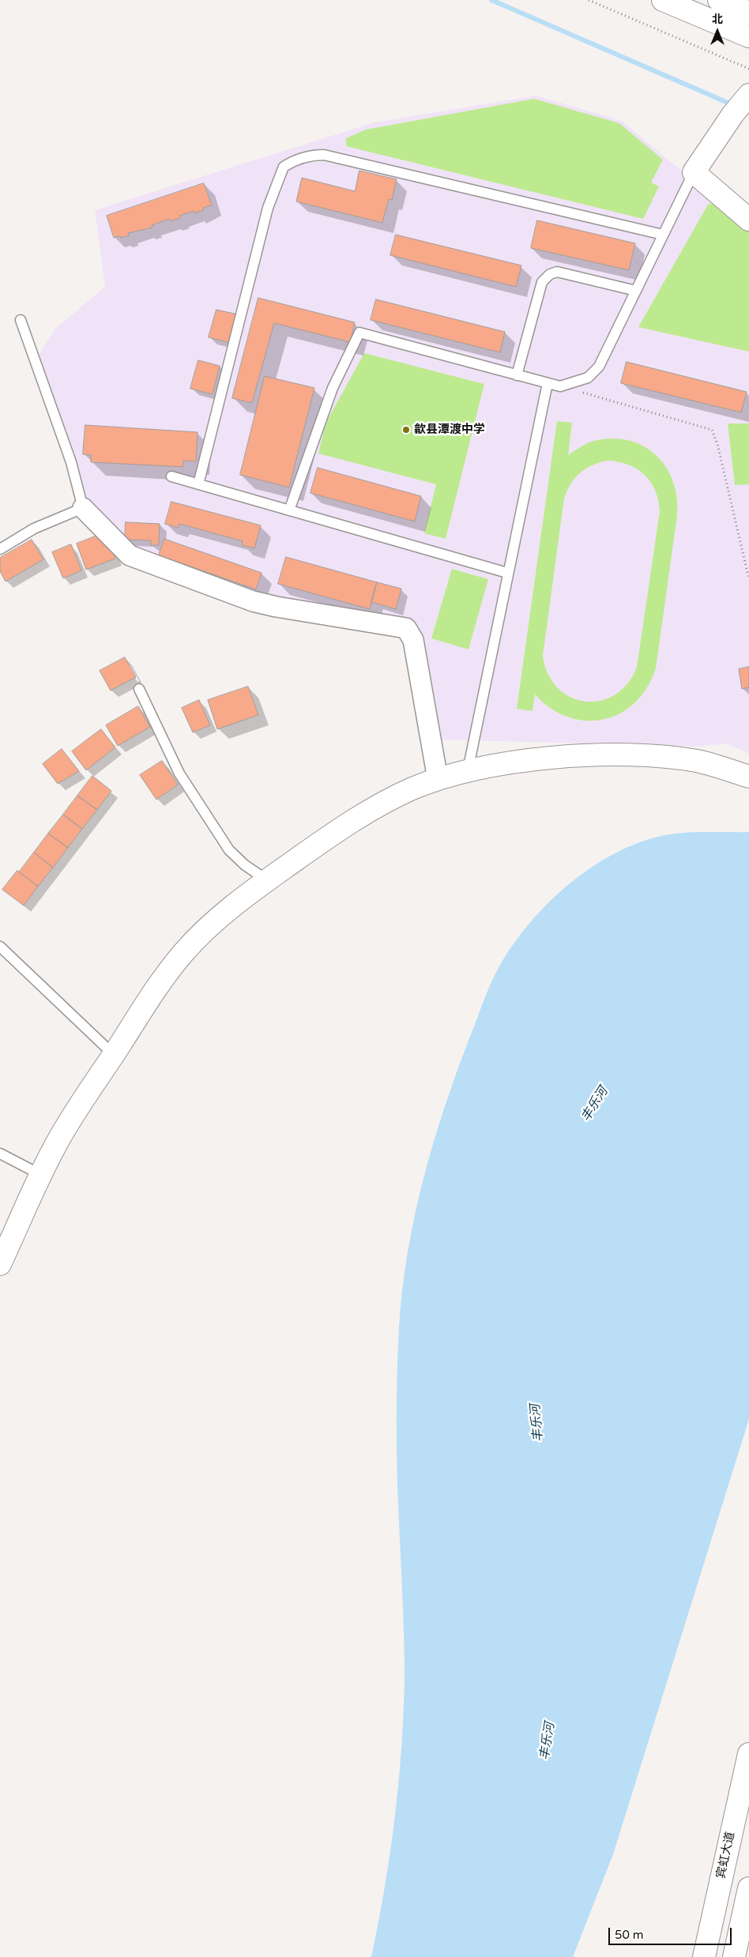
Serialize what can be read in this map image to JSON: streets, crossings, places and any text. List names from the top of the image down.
{
  "streets": {
    "street": ["宾虹大道"]
  },
  "water": ["丰乐河"],
  "places": ["歙县潭渡中学"],
  "scale_bar": "50 m",
  "north": "top"
}
